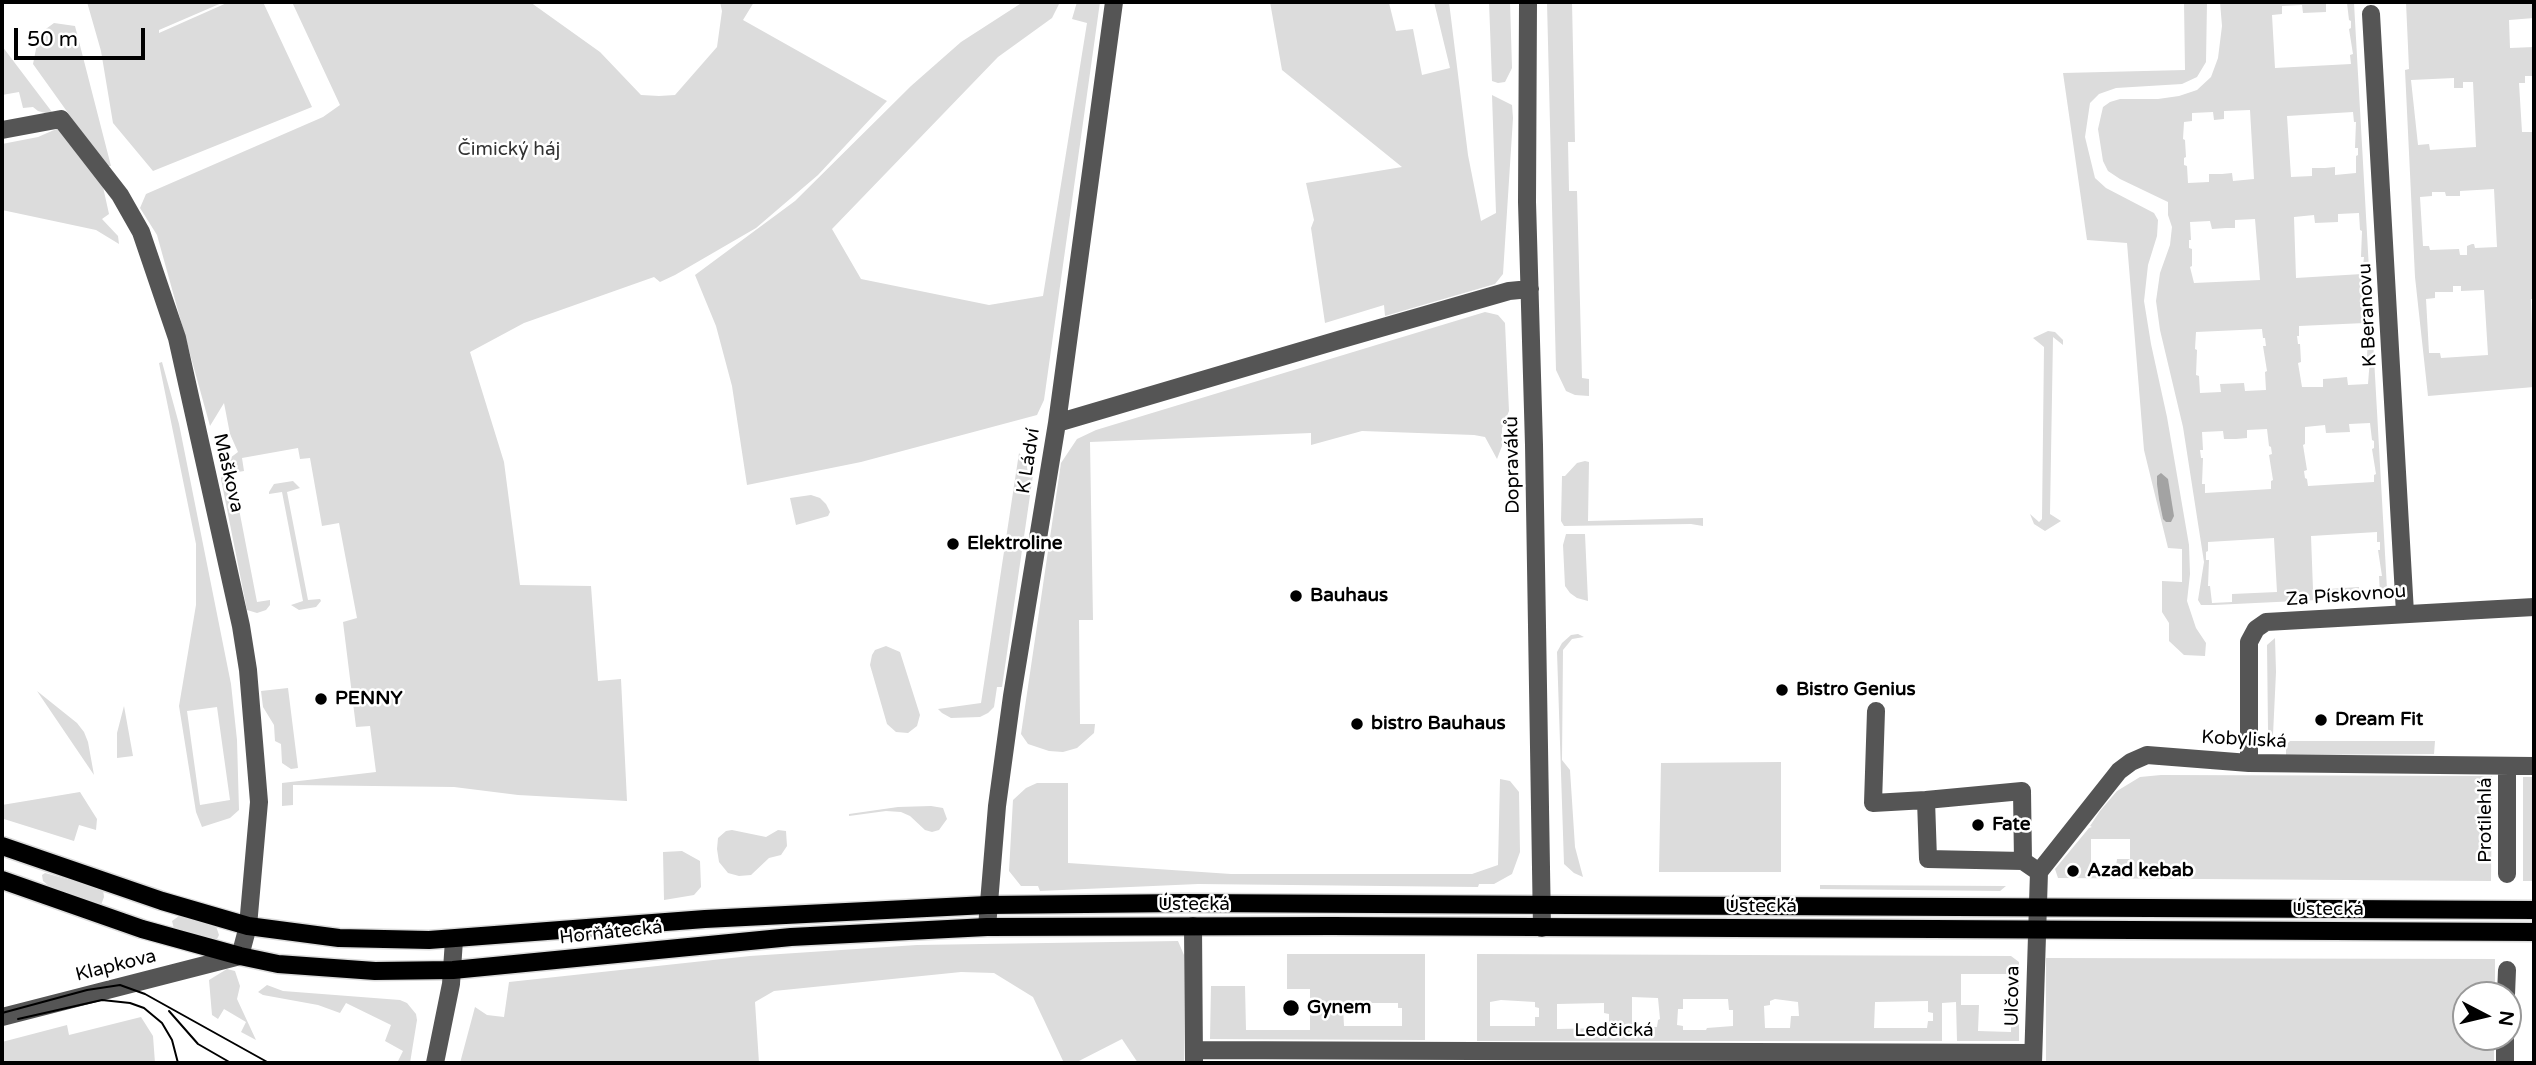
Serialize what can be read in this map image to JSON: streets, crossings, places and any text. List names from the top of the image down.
{
  "streets": {
    "main road": ["Ústecká", "Horňátecká"],
    "street": [
      "K Beranovu",
      "K Ládví",
      "Dopraváků",
      "Maškova",
      "Za Pískovnou",
      "Kobyliská",
      "Protilehlá",
      "Klapkova",
      "Ulčova",
      "Ledčická"
    ]
  },
  "crossings": [
    ["K Beranovu", "Za Pískovnou"],
    ["K Ládví", "Ústecká"],
    ["K Ládví", "Horňátecká"],
    ["Dopraváků", "Ústecká"],
    ["Maškova", "Horňátecká"],
    ["Za Pískovnou", "Kobyliská"],
    ["Kobyliská", "Protilehlá"],
    ["Ústecká", "Horňátecká"],
    ["Ústecká", "Ulčova"],
    ["Horňátecká", "Klapkova"],
    ["Ulčova", "Ledčická"]
  ],
  "parks": ["Čimický háj"],
  "places": [
    "Elektroline",
    "Bauhaus",
    "Bistro Genius",
    "PENNY",
    "Dream Fit",
    "bistro Bauhaus",
    "Fate",
    "Azad kebab",
    "Gynem"
  ],
  "scale_bar": "50 m",
  "north": "right"
}
